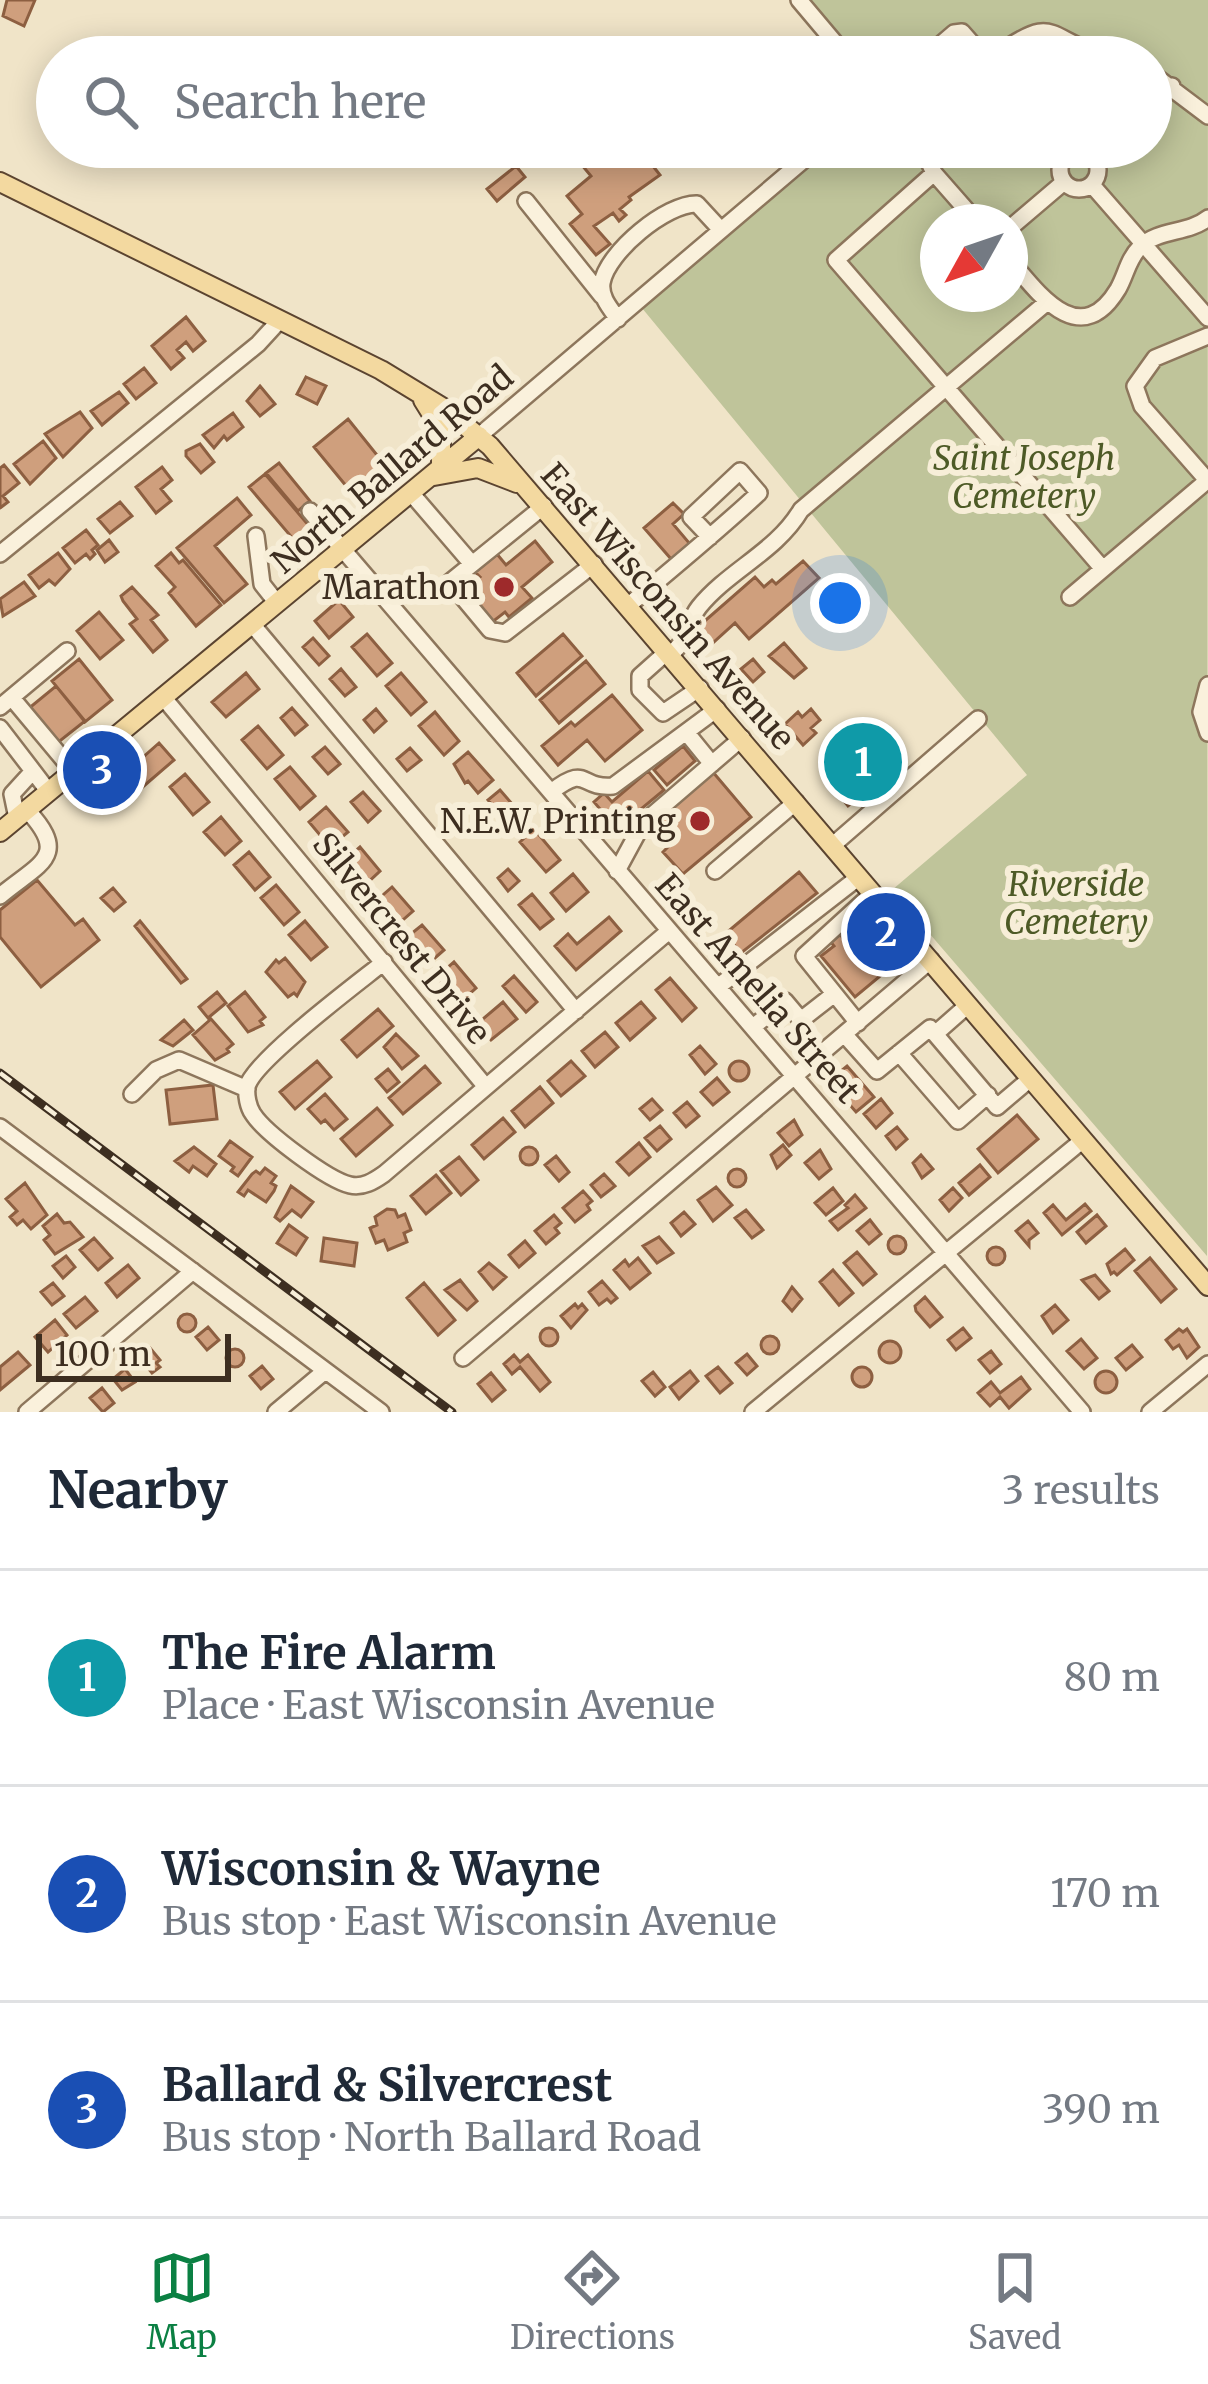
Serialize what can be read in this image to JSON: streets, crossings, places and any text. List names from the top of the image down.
{
  "streets": {
    "main road": ["North Ballard Road", "East Wisconsin Avenue"],
    "street": ["Silvercrest Drive", "East Amelia Street"]
  },
  "crossings": [
    ["North Ballard Road", "East Wisconsin Avenue"],
    ["North Ballard Road", "Silvercrest Drive"],
    ["North Ballard Road", "East Amelia Street"],
    ["Silvercrest Drive", "East Amelia Street"]
  ],
  "parks": ["Saint Joseph Cemetery", "Riverside Cemetery"],
  "places": ["Marathon", "N.E.W. Printing"],
  "scale_bar": "100 m",
  "north": "bottom left",
  "page": {
    "search": "Search here",
    "pins": ["1", "3", "2"],
    "scale": "100 m",
    "heading": ["Nearby", "3 results"],
    "list": [
      {
        "mark": "1",
        "name": "The Fire Alarm",
        "note": "Place · East Wisconsin Avenue",
        "value": "80 m"
      },
      {
        "mark": "2",
        "name": "Wisconsin & Wayne",
        "note": "Bus stop · East Wisconsin Avenue",
        "value": "170 m"
      },
      {
        "mark": "3",
        "name": "Ballard & Silvercrest",
        "note": "Bus stop · North Ballard Road",
        "value": "390 m"
      }
    ],
    "nav": ["Map", "Directions", "Saved"]
  }
}
